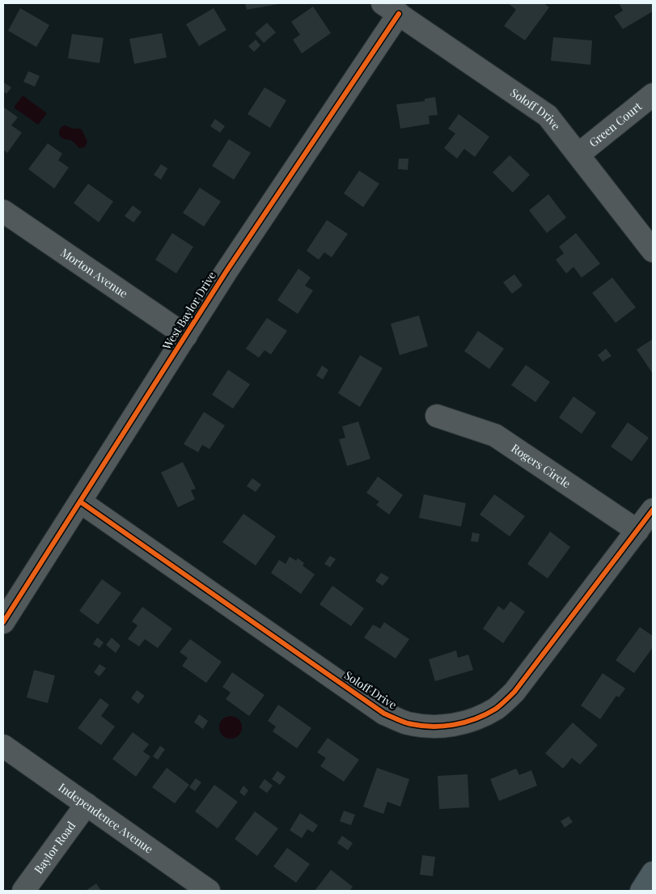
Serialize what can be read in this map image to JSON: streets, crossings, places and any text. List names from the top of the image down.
{
  "streets": {
    "street": [
      "Soloff Drive",
      "Green Court",
      "Morton Avenue",
      "West Baylor Drive",
      "Rogers Circle",
      "Independence Avenue",
      "Baylor Road"
    ]
  },
  "crossings": [
    ["Soloff Drive", "Green Court"],
    ["Soloff Drive", "West Baylor Drive"],
    ["Soloff Drive", "Rogers Circle"],
    ["Morton Avenue", "West Baylor Drive"],
    ["Independence Avenue", "Baylor Road"]
  ]
}
